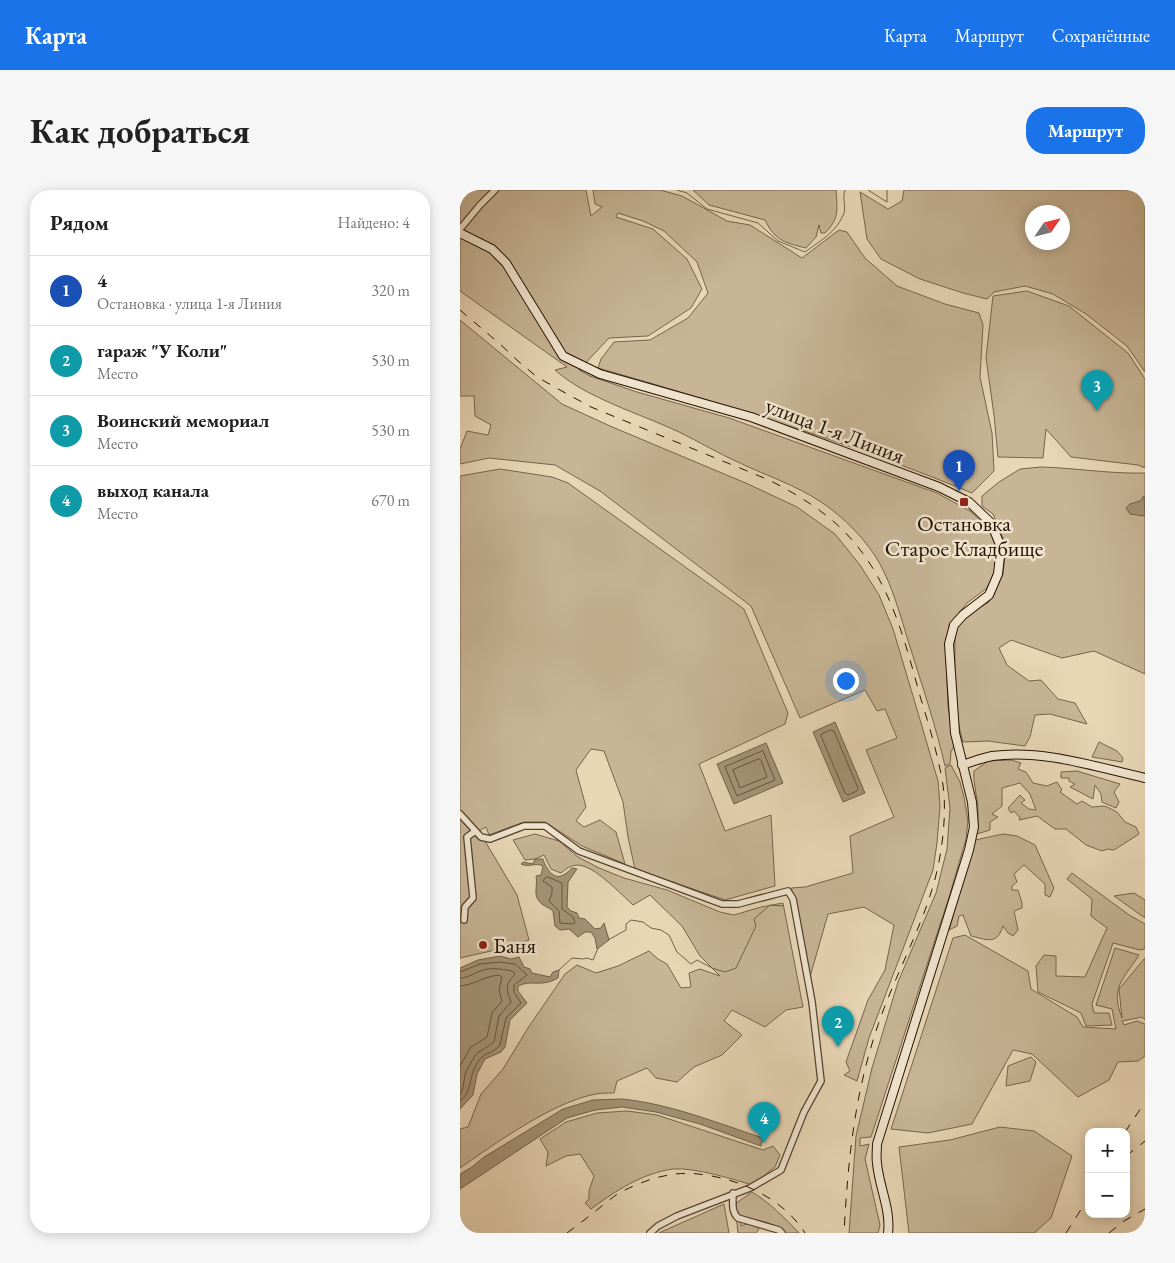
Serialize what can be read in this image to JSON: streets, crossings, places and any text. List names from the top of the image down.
{
  "streets": {
    "street": ["улица 1-я Линия"]
  },
  "places": {
    "transit": ["Остановка Старое Кладбище"],
    "other": ["Баня"]
  },
  "north": "top right",
  "page": {
    "header": "Карта",
    "nav": ["Карта", "Маршрут", "Сохранённые"],
    "buttons": "Маршрут",
    "title": "Как добраться",
    "heading": ["Рядом", "Найдено: 4"],
    "list": [
      {
        "mark": "1",
        "name": "4",
        "note": "Остановка · улица 1-я Линия",
        "value": "320 m"
      },
      {
        "mark": "2",
        "name": "гараж \"У Коли\"",
        "note": "Место",
        "value": "530 m"
      },
      {
        "mark": "3",
        "name": "Воинский мемориал",
        "note": "Место",
        "value": "530 m"
      },
      {
        "mark": "4",
        "name": "выход канала",
        "note": "Место",
        "value": "670 m"
      }
    ],
    "pins": [
      "3",
      "1",
      "2",
      "4"
    ],
    "map_buttons": ["+", "−"]
  }
}
